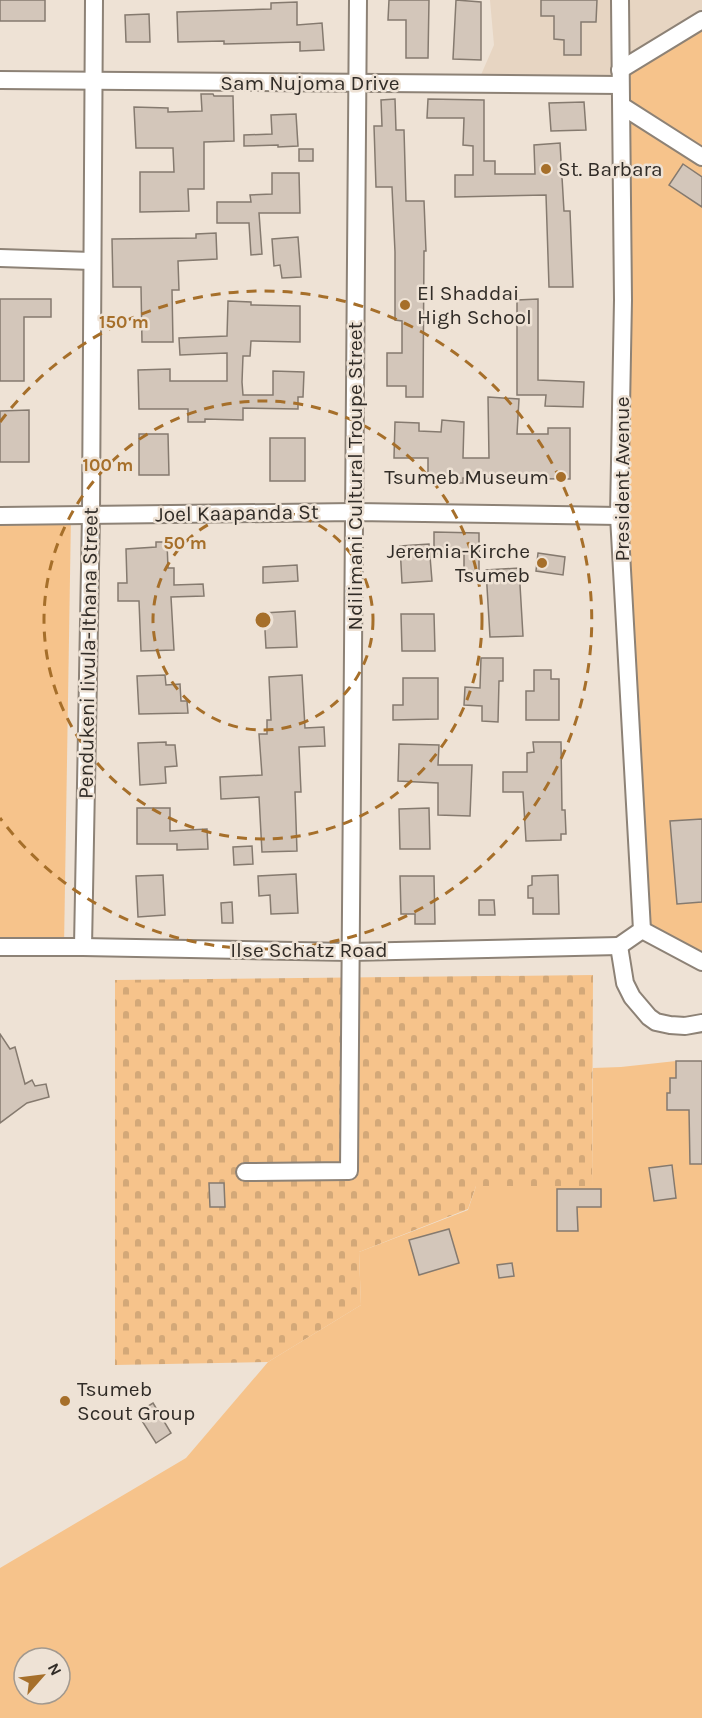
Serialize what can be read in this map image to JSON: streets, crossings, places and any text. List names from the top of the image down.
{
  "streets": {
    "street": [
      "Sam Nujoma Drive",
      "Ndilimani Cultural Troupe Street",
      "President Avenue",
      "Joel Kaapanda St",
      "Pendukeni Iivula-Ithana Street",
      "Ilse Schatz Road"
    ]
  },
  "crossings": [
    ["Sam Nujoma Drive", "Ndilimani Cultural Troupe Street"],
    ["Sam Nujoma Drive", "President Avenue"],
    ["Sam Nujoma Drive", "Pendukeni Iivula-Ithana Street"],
    ["Ndilimani Cultural Troupe Street", "Joel Kaapanda St"],
    ["Ndilimani Cultural Troupe Street", "Ilse Schatz Road"],
    ["President Avenue", "Joel Kaapanda St"],
    ["Joel Kaapanda St", "Pendukeni Iivula-Ithana Street"],
    ["Pendukeni Iivula-Ithana Street", "Ilse Schatz Road"]
  ],
  "places": [
    "St. Barbara",
    "El Shaddai High School",
    "Tsumeb Museum",
    "Jeremia-Kirche Tsumeb",
    "Tsumeb Scout Group"
  ],
  "north": "top right",
  "rings": ["150 m", "100 m", "50 m"]
}
